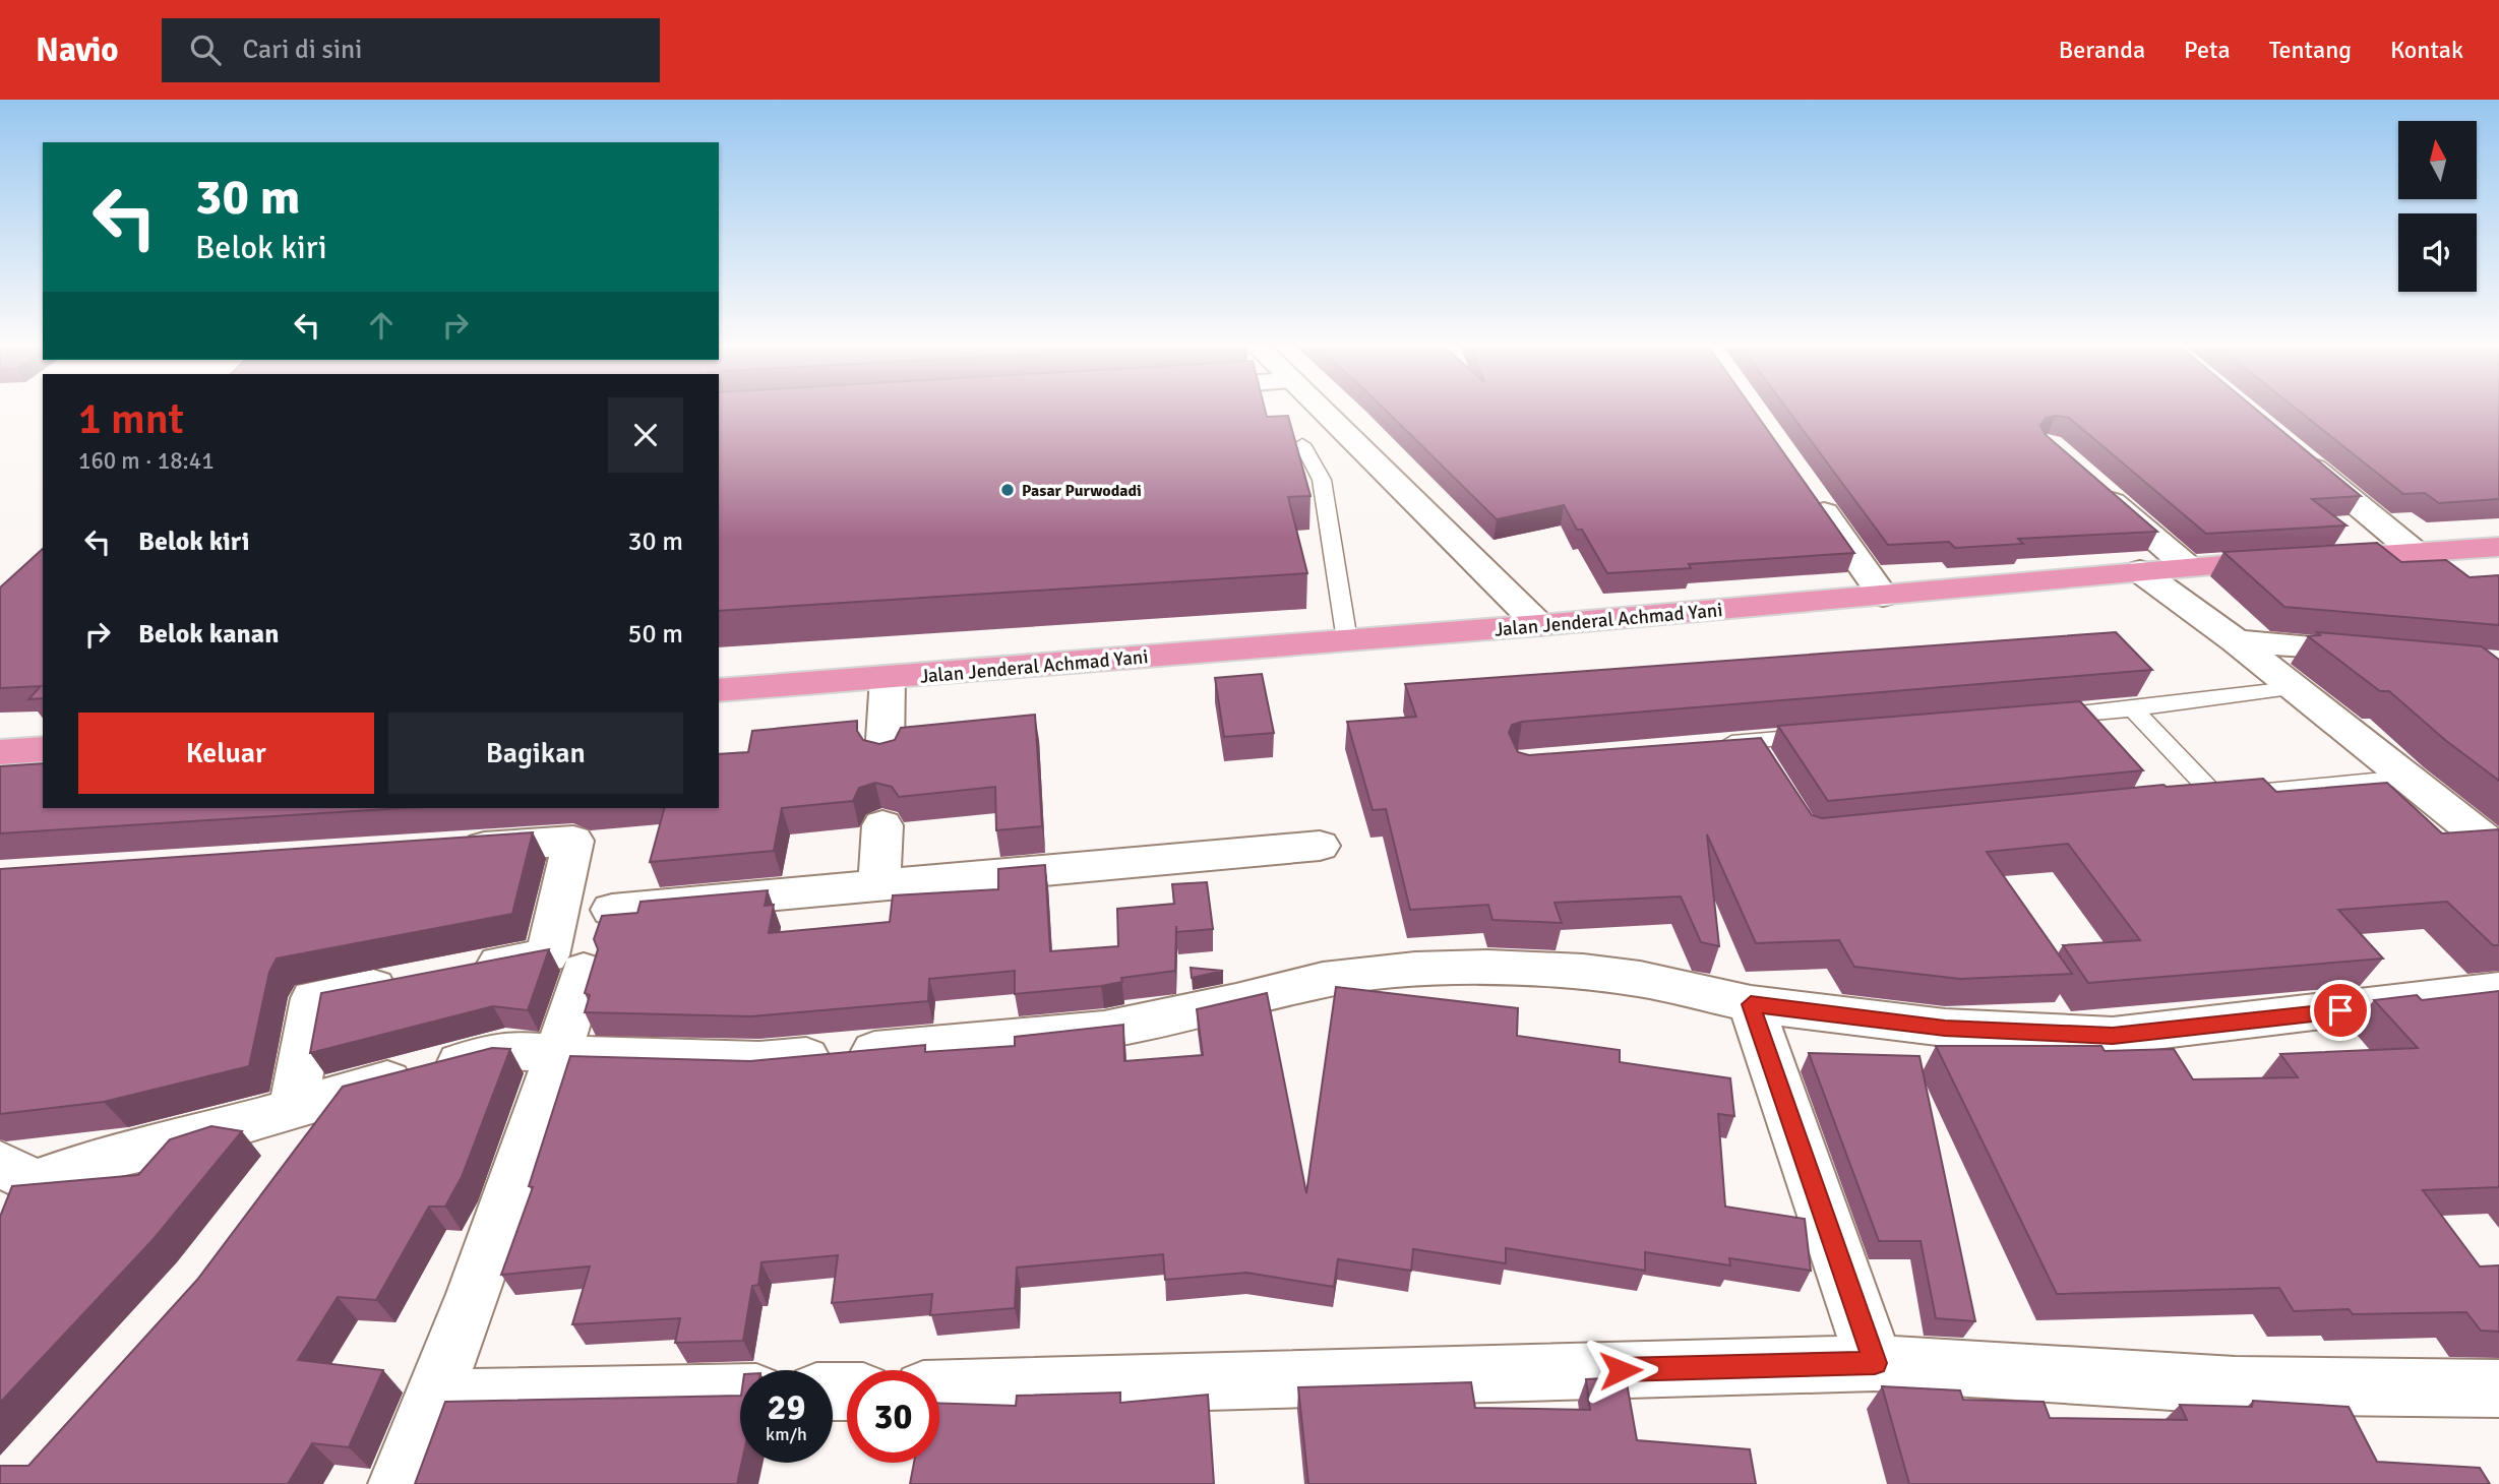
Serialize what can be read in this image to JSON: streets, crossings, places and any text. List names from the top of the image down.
{
  "streets": {
    "main road": ["Jalan Jenderal Achmad Yani"]
  },
  "places": ["Pasar Purwodadi"],
  "north": "top",
  "page": {
    "header": "Navio",
    "search": "Cari di sini",
    "nav": [
      "Beranda",
      "Peta",
      "Tentang",
      "Kontak"
    ],
    "turn": ["30 m", "Belok kiri"],
    "heading": ["1 mnt", "160 m · 18:41"],
    "list": [
      {
        "name": "Belok kiri",
        "value": "30 m"
      },
      {
        "name": "Belok kanan",
        "value": "50 m"
      }
    ],
    "buttons": ["Keluar", "Bagikan"],
    "speed": "29 km/h",
    "limit": "30"
  }
}
